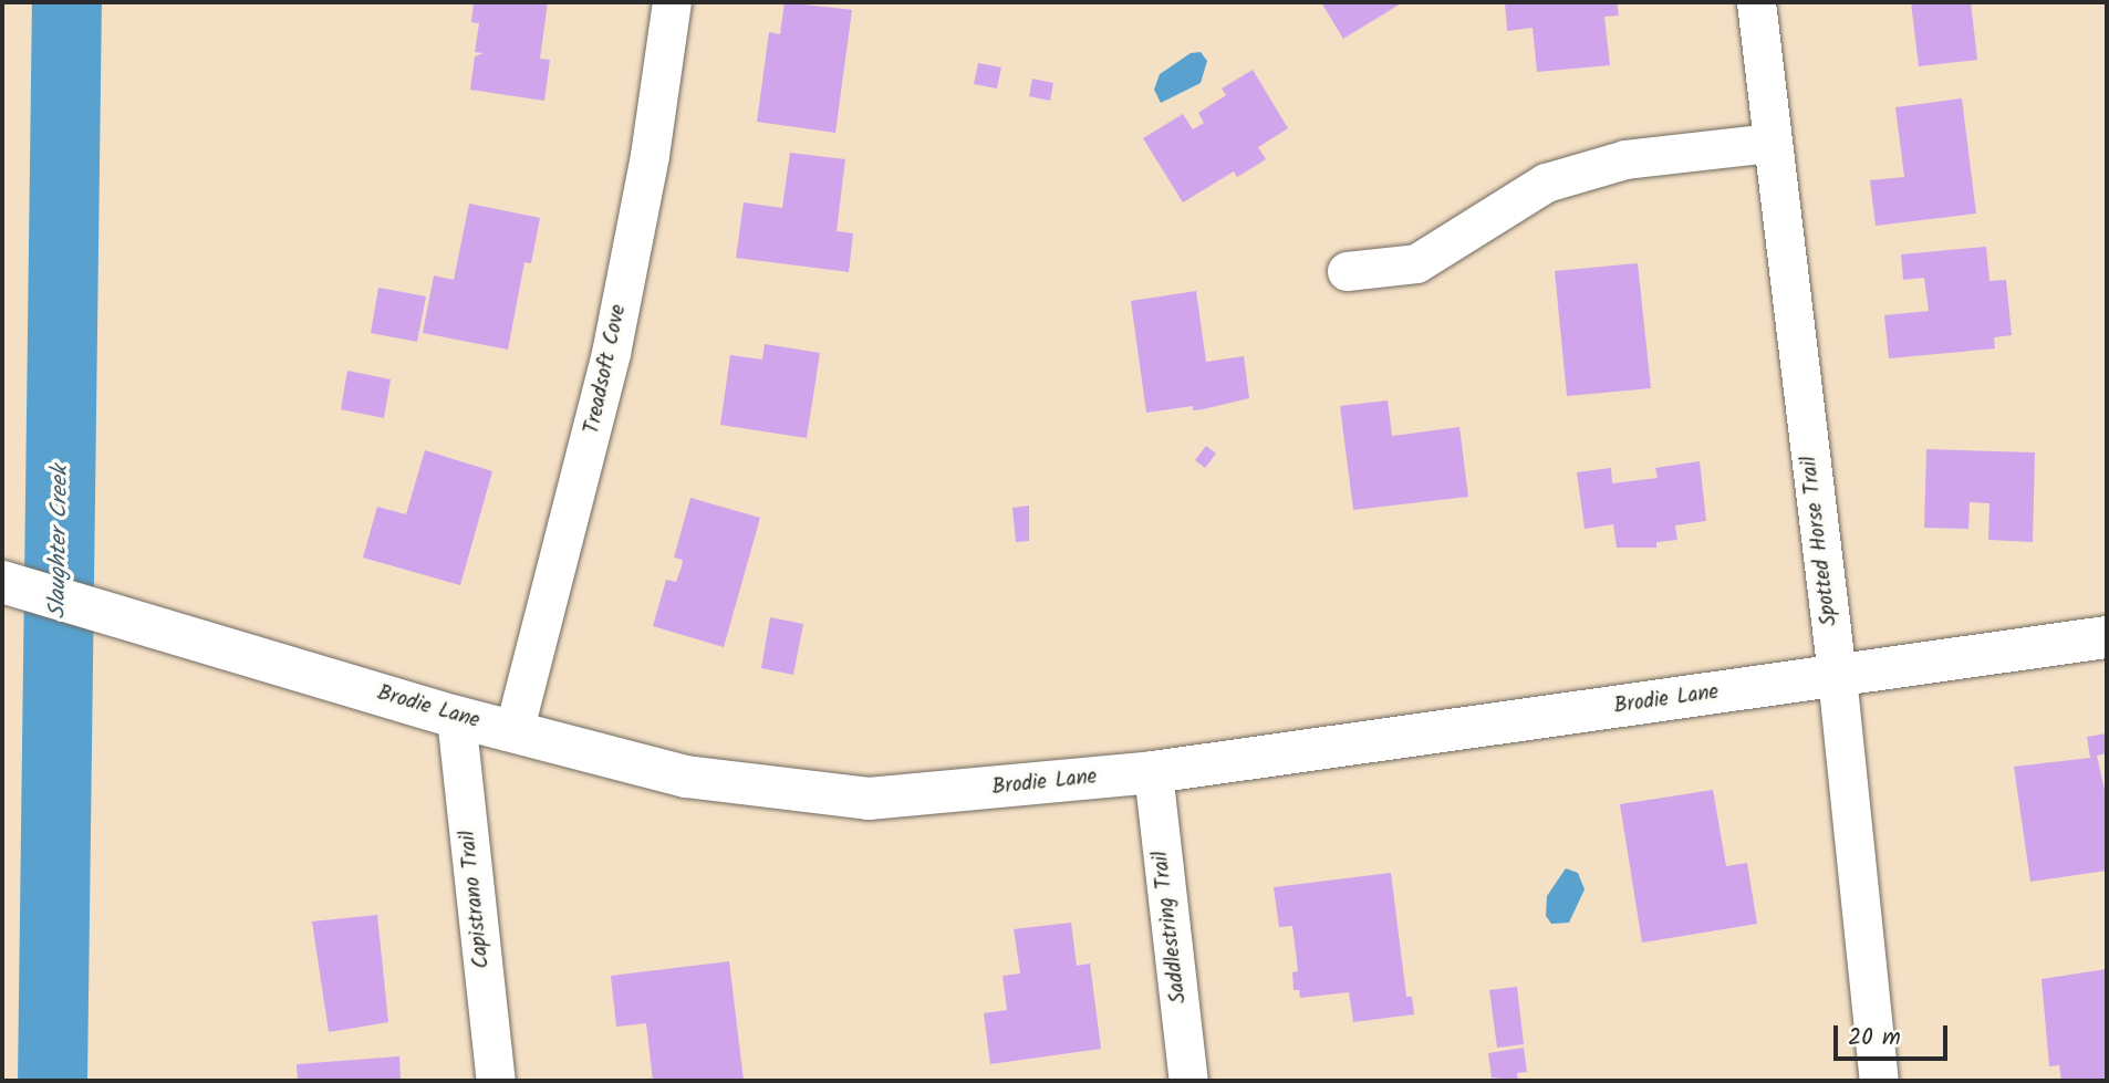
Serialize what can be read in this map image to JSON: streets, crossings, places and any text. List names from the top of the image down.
{
  "streets": {
    "main road": ["Brodie Lane"],
    "street": [
      "Treadsoft Cove",
      "Spotted Horse Trail",
      "Capistrano Trail",
      "Saddlestring Trail"
    ]
  },
  "crossings": [
    ["Treadsoft Cove", "Brodie Lane"],
    ["Spotted Horse Trail", "Brodie Lane"],
    ["Brodie Lane", "Capistrano Trail"],
    ["Brodie Lane", "Saddlestring Trail"]
  ],
  "water": ["Slaughter Creek"],
  "scale_bar": "20 m"
}
